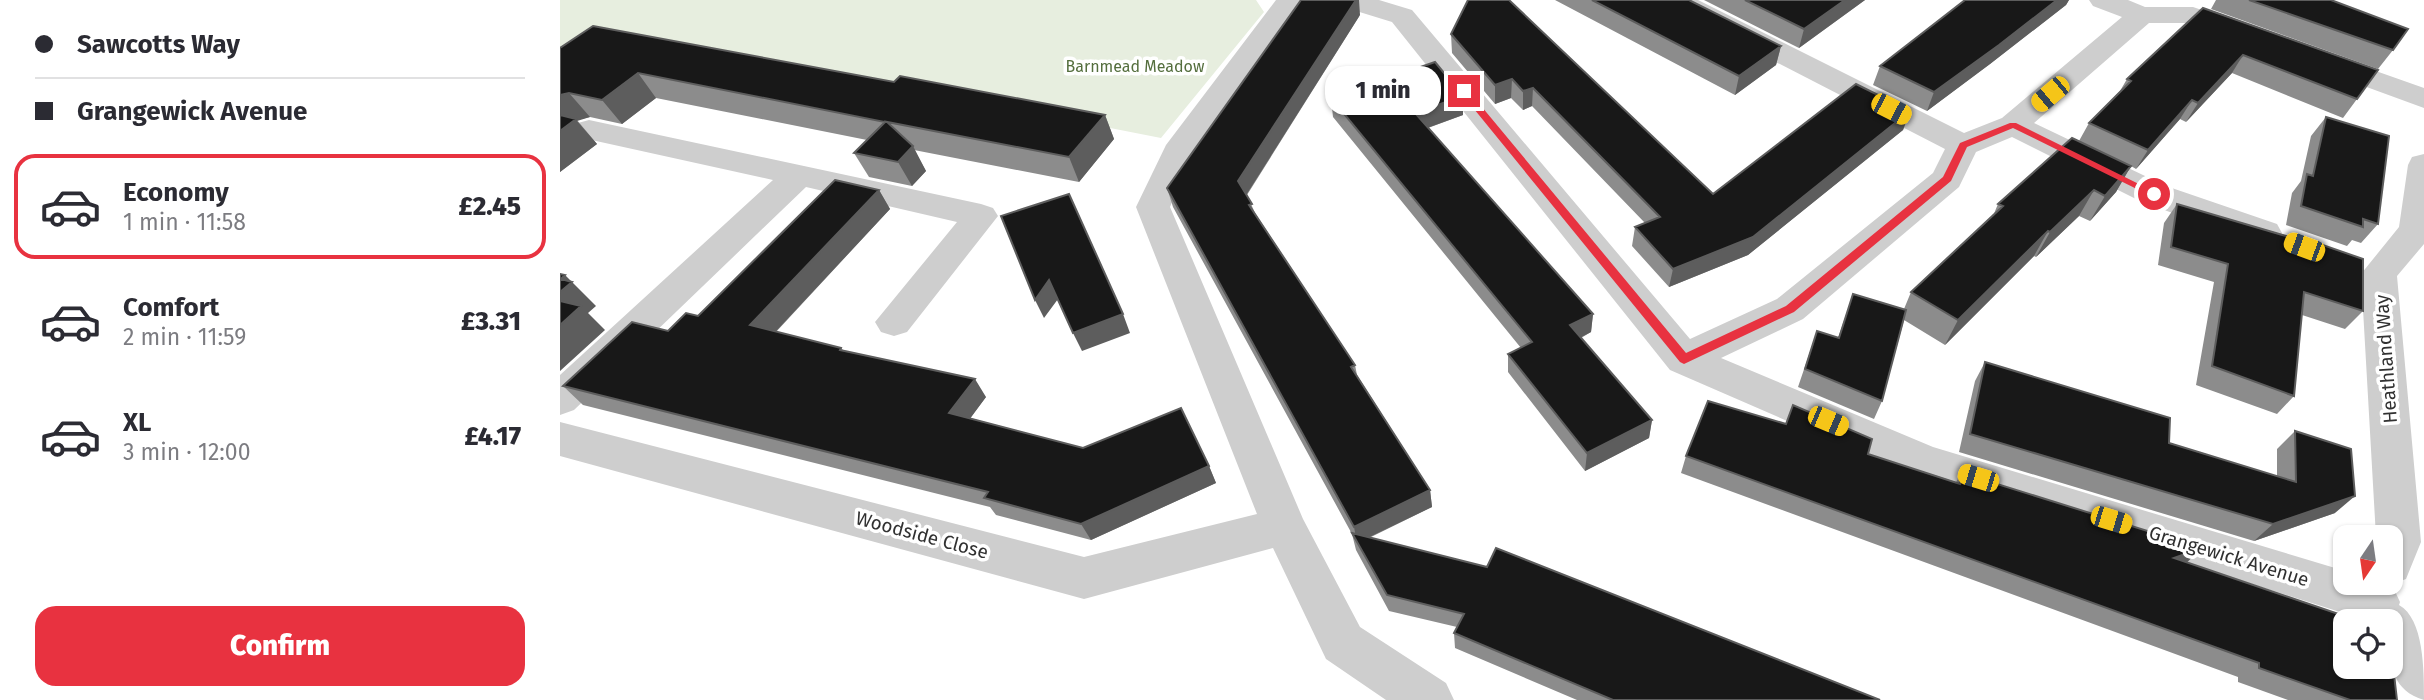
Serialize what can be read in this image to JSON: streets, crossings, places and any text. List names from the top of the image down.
{
  "streets": {
    "street": ["Heathland Way", "Woodside Close", "Grangewick Avenue"]
  },
  "crossings": [
    ["Heathland Way", "Grangewick Avenue"]
  ],
  "parks": ["Barnmead Meadow"],
  "north": "bottom",
  "page": {
    "banner": ["Sawcotts Way", "Grangewick Avenue"],
    "bubble": "1 min",
    "list": [
      {
        "name": "Economy",
        "note": "1 min · 11:58",
        "value": "£2.45"
      },
      {
        "name": "Comfort",
        "note": "2 min · 11:59",
        "value": "£3.31"
      },
      {
        "name": "XL",
        "note": "3 min · 12:00",
        "value": "£4.17"
      }
    ],
    "buttons": "Confirm"
  }
}
